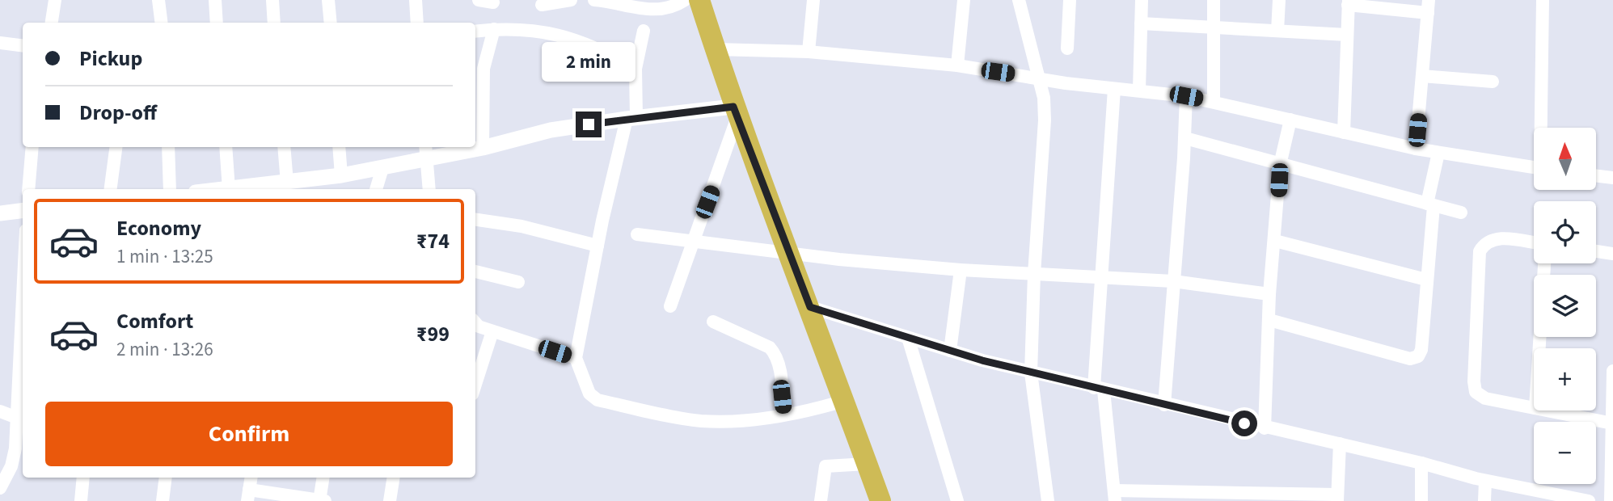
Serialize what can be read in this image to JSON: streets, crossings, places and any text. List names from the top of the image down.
{
  "north": "top",
  "page": {
    "banner": ["Pickup", "Drop-off"],
    "bubble": "2 min",
    "map_buttons": ["+", "−"],
    "list": [
      {
        "name": "Economy",
        "note": "1 min · 13:25",
        "value": "₹74"
      },
      {
        "name": "Comfort",
        "note": "2 min · 13:26",
        "value": "₹99"
      }
    ],
    "buttons": "Confirm"
  }
}
